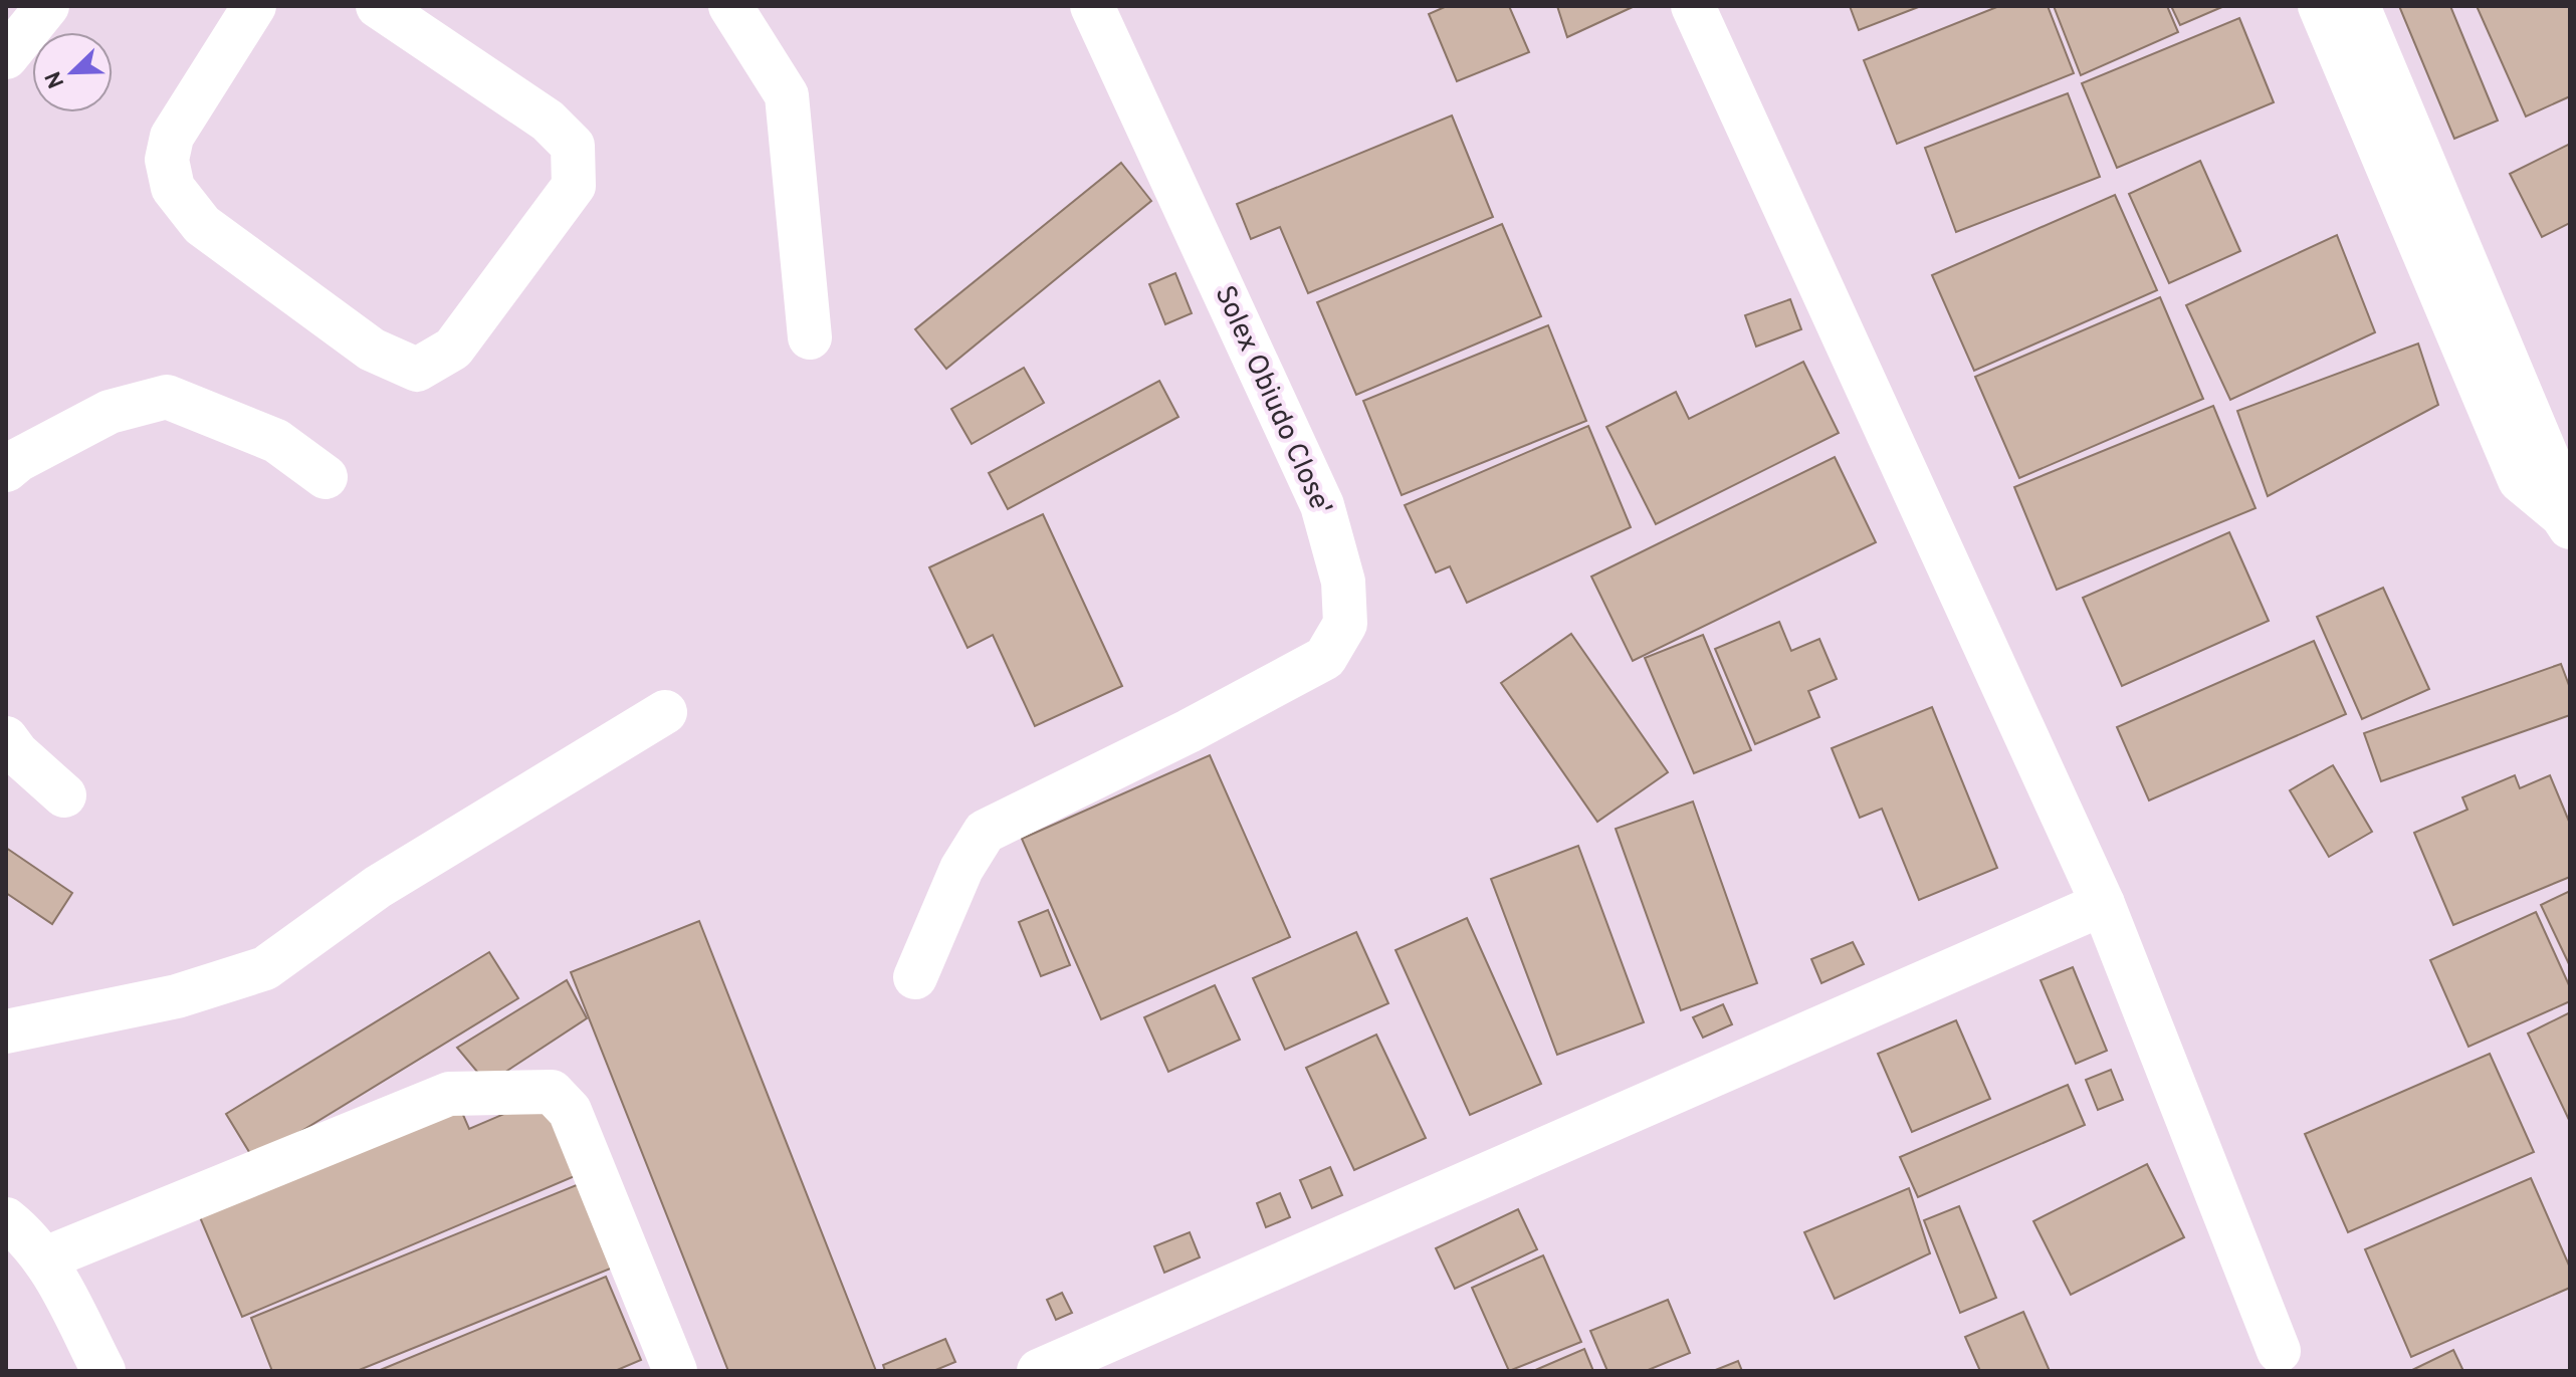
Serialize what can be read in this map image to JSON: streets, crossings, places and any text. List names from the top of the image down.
{
  "streets": {
    "street": ["Solex Obiudo Close'"]
  },
  "north": "bottom left"
}
